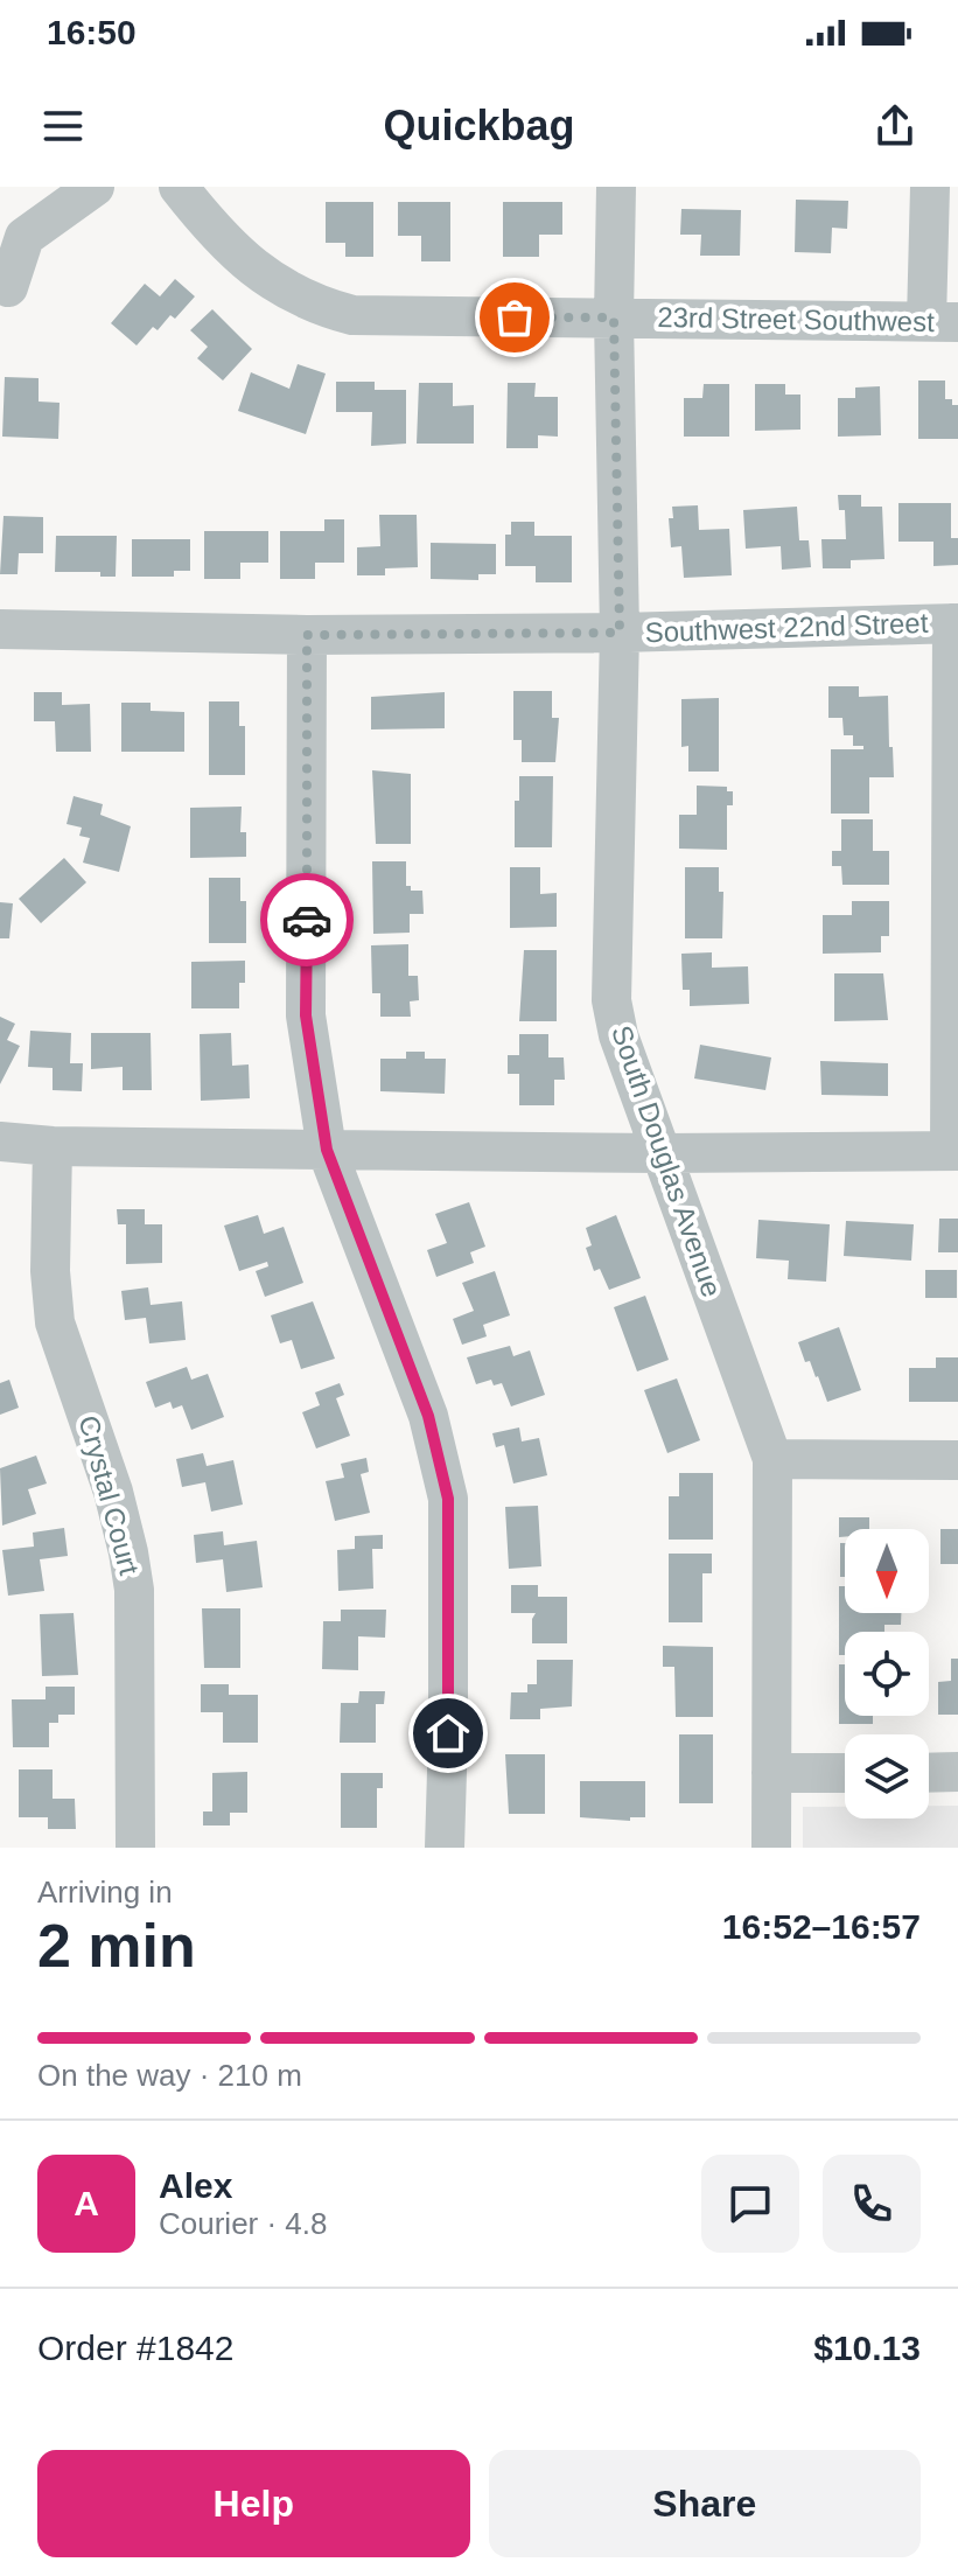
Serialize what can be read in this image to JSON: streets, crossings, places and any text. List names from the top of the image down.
{
  "streets": {
    "street": [
      "23rd Street Southwest",
      "Southwest 22nd Street",
      "South Douglas Avenue",
      "Crystal Court"
    ]
  },
  "crossings": [
    ["23rd Street Southwest", "South Douglas Avenue"],
    ["Southwest 22nd Street", "South Douglas Avenue"]
  ],
  "north": "bottom",
  "page": {
    "status": "16:50",
    "header": "Quickbag",
    "heading": ["2 min", "Arriving in", "16:52–16:57"],
    "panel": [
      "Alex",
      "Courier · 4.8",
      "Order #1842",
      "$10.13"
    ],
    "bar": "On the way · 210 m",
    "round": "A",
    "buttons": ["Help", "Share"]
  }
}
